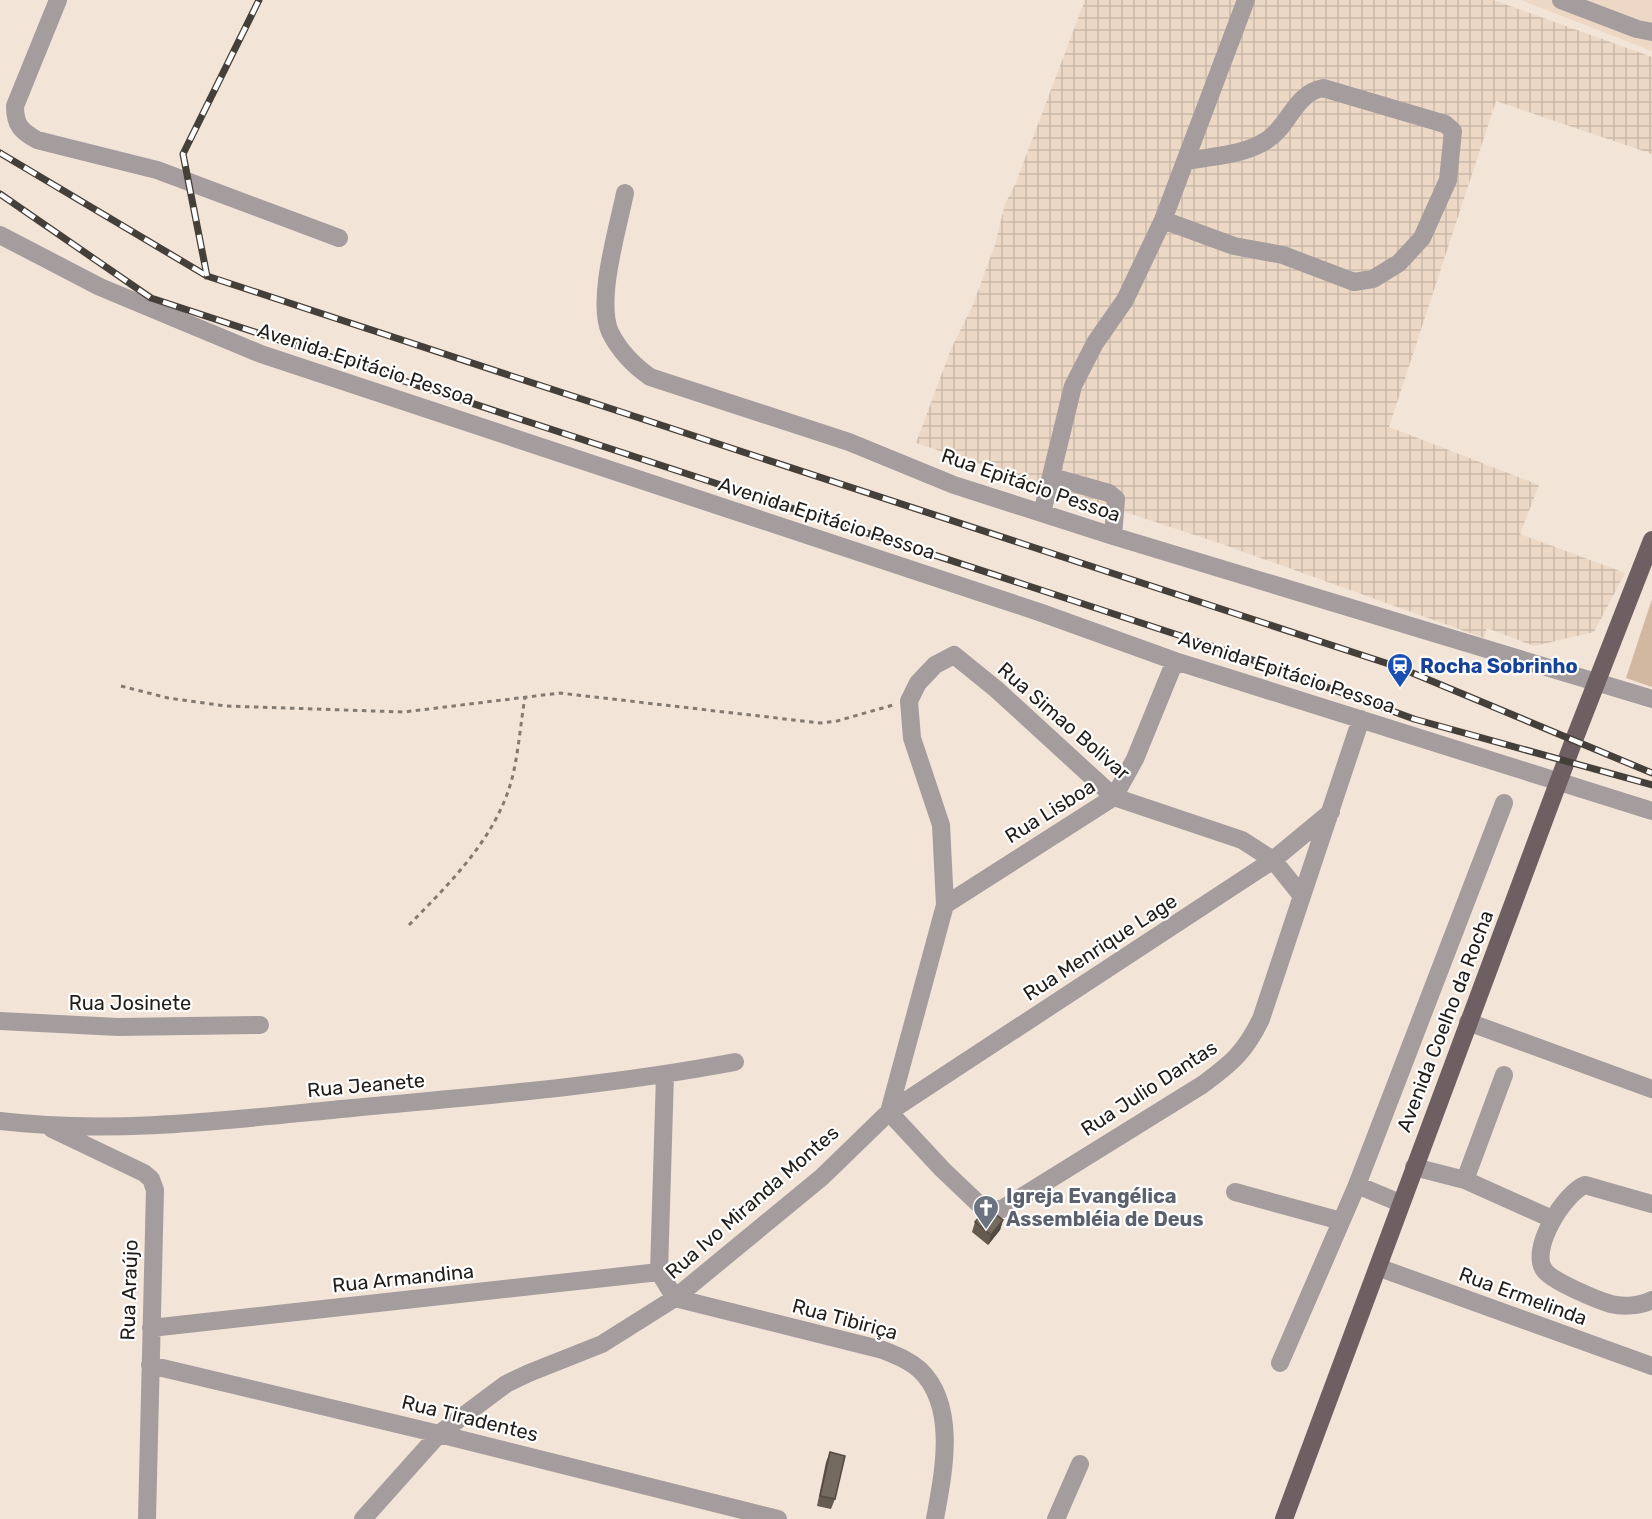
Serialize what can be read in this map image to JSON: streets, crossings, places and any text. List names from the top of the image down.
{
  "streets": {
    "main road": ["Avenida Coelho da Rocha"],
    "street": [
      "Avenida Epitácio Pessoa",
      "Rua Epitácio Pessoa",
      "Rua Simao Bolivar",
      "Rua Lisboa",
      "Rua Menrique Lage",
      "Rua Josinete",
      "Rua Jeanete",
      "Rua Julio Dantas",
      "Rua Ivo Miranda Montes",
      "Rua Armandina",
      "Rua Araújo",
      "Rua Ermelinda",
      "Rua Tibiriça",
      "Rua Tiradentes"
    ]
  },
  "crossings": [
    ["Avenida Epitácio Pessoa", "Rua Lisboa"],
    ["Avenida Epitácio Pessoa", "Avenida Coelho da Rocha"],
    ["Avenida Epitácio Pessoa", "Rua Julio Dantas"],
    ["Rua Epitácio Pessoa", "Avenida Coelho da Rocha"],
    ["Rua Simao Bolivar", "Rua Lisboa"],
    ["Rua Simao Bolivar", "Rua Menrique Lage"],
    ["Rua Simao Bolivar", "Rua Julio Dantas"],
    ["Rua Menrique Lage", "Rua Julio Dantas"],
    ["Rua Menrique Lage", "Rua Ivo Miranda Montes"],
    ["Avenida Coelho da Rocha", "Rua Ermelinda"],
    ["Rua Jeanete", "Rua Araújo"],
    ["Rua Julio Dantas", "Rua Ivo Miranda Montes"],
    ["Rua Ivo Miranda Montes", "Rua Tibiriça"],
    ["Rua Ivo Miranda Montes", "Rua Tiradentes"],
    ["Rua Armandina", "Rua Araújo"],
    ["Rua Araújo", "Rua Tiradentes"]
  ],
  "places": {
    "station": ["Rocha Sobrinho"],
    "church": ["Igreja Evangélica Assembléia de Deus"]
  }
}
